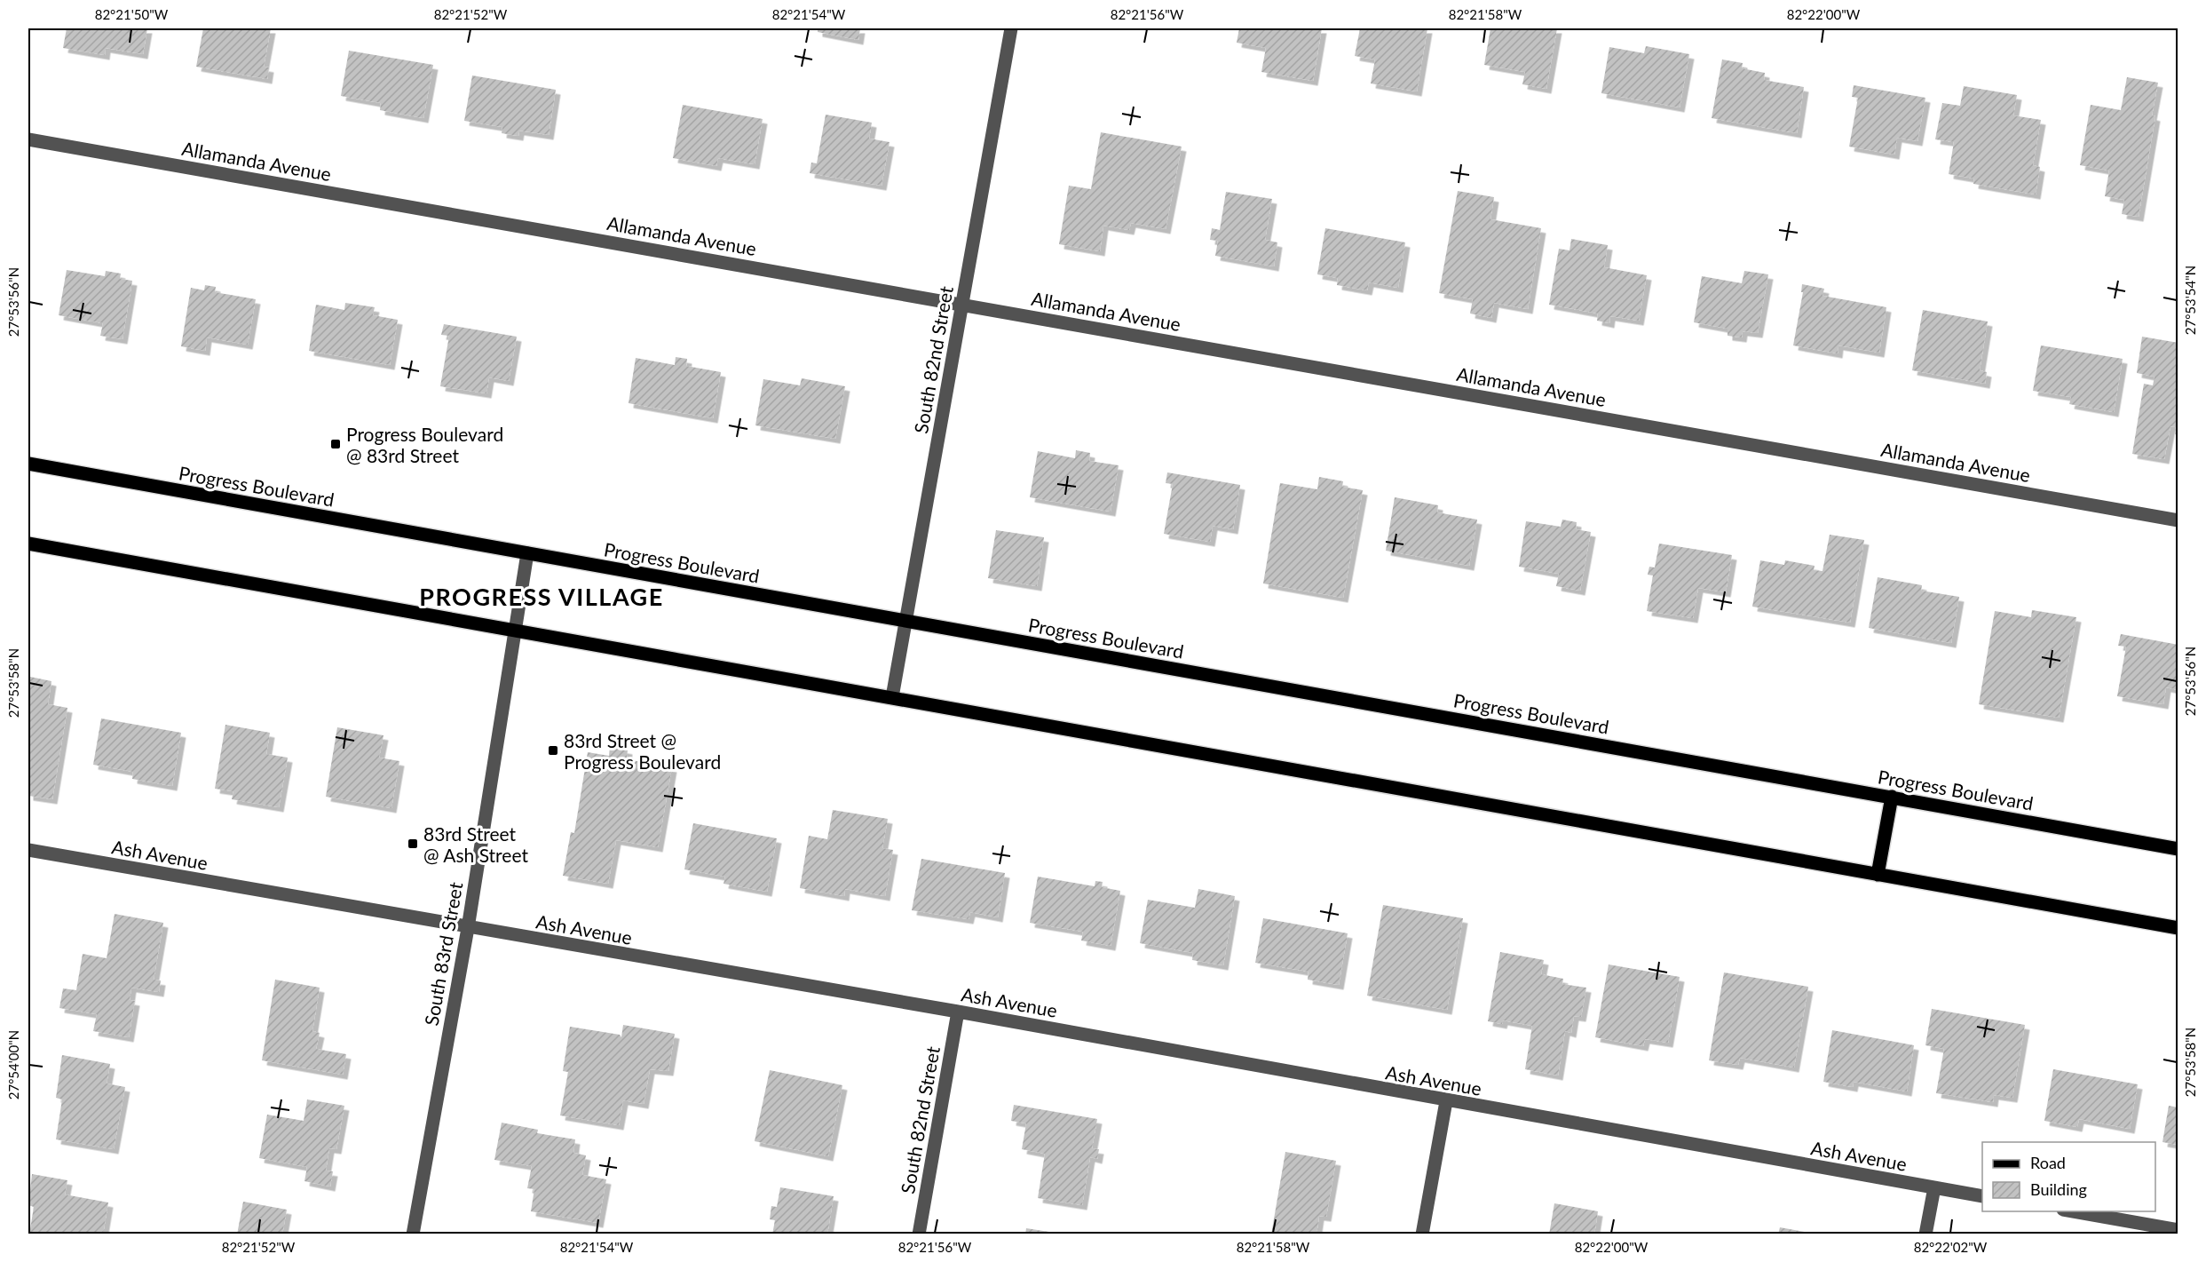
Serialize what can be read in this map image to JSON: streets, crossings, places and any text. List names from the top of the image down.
{
  "streets": {
    "main road": ["Progress Boulevard"],
    "street": [
      "Allamanda Avenue",
      "South 82nd Street",
      "Ash Avenue",
      "South 83rd Street"
    ]
  },
  "crossings": [
    ["Allamanda Avenue", "South 82nd Street"],
    ["South 82nd Street", "Progress Boulevard"],
    ["South 82nd Street", "Ash Avenue"],
    ["Progress Boulevard", "South 83rd Street"],
    ["Ash Avenue", "South 83rd Street"]
  ],
  "districts": ["PROGRESS VILLAGE"],
  "places": {
    "transit": ["Progress Boulevard @ 83rd Street", "83rd Street @ Progress Boulevard", "83rd Street @ Ash Street"]
  },
  "legend": ["Road", "Building"],
  "coordinates": [
    "82°21'50\"W",
    "82°21'52\"W",
    "82°21'54\"W",
    "82°21'56\"W",
    "82°21'58\"W",
    "82°22'00\"W",
    "27°53'54\"N",
    "27°53'56\"N",
    "27°53'58\"N",
    "27°54'00\"N",
    "82°22'02\"W"
  ]
}
